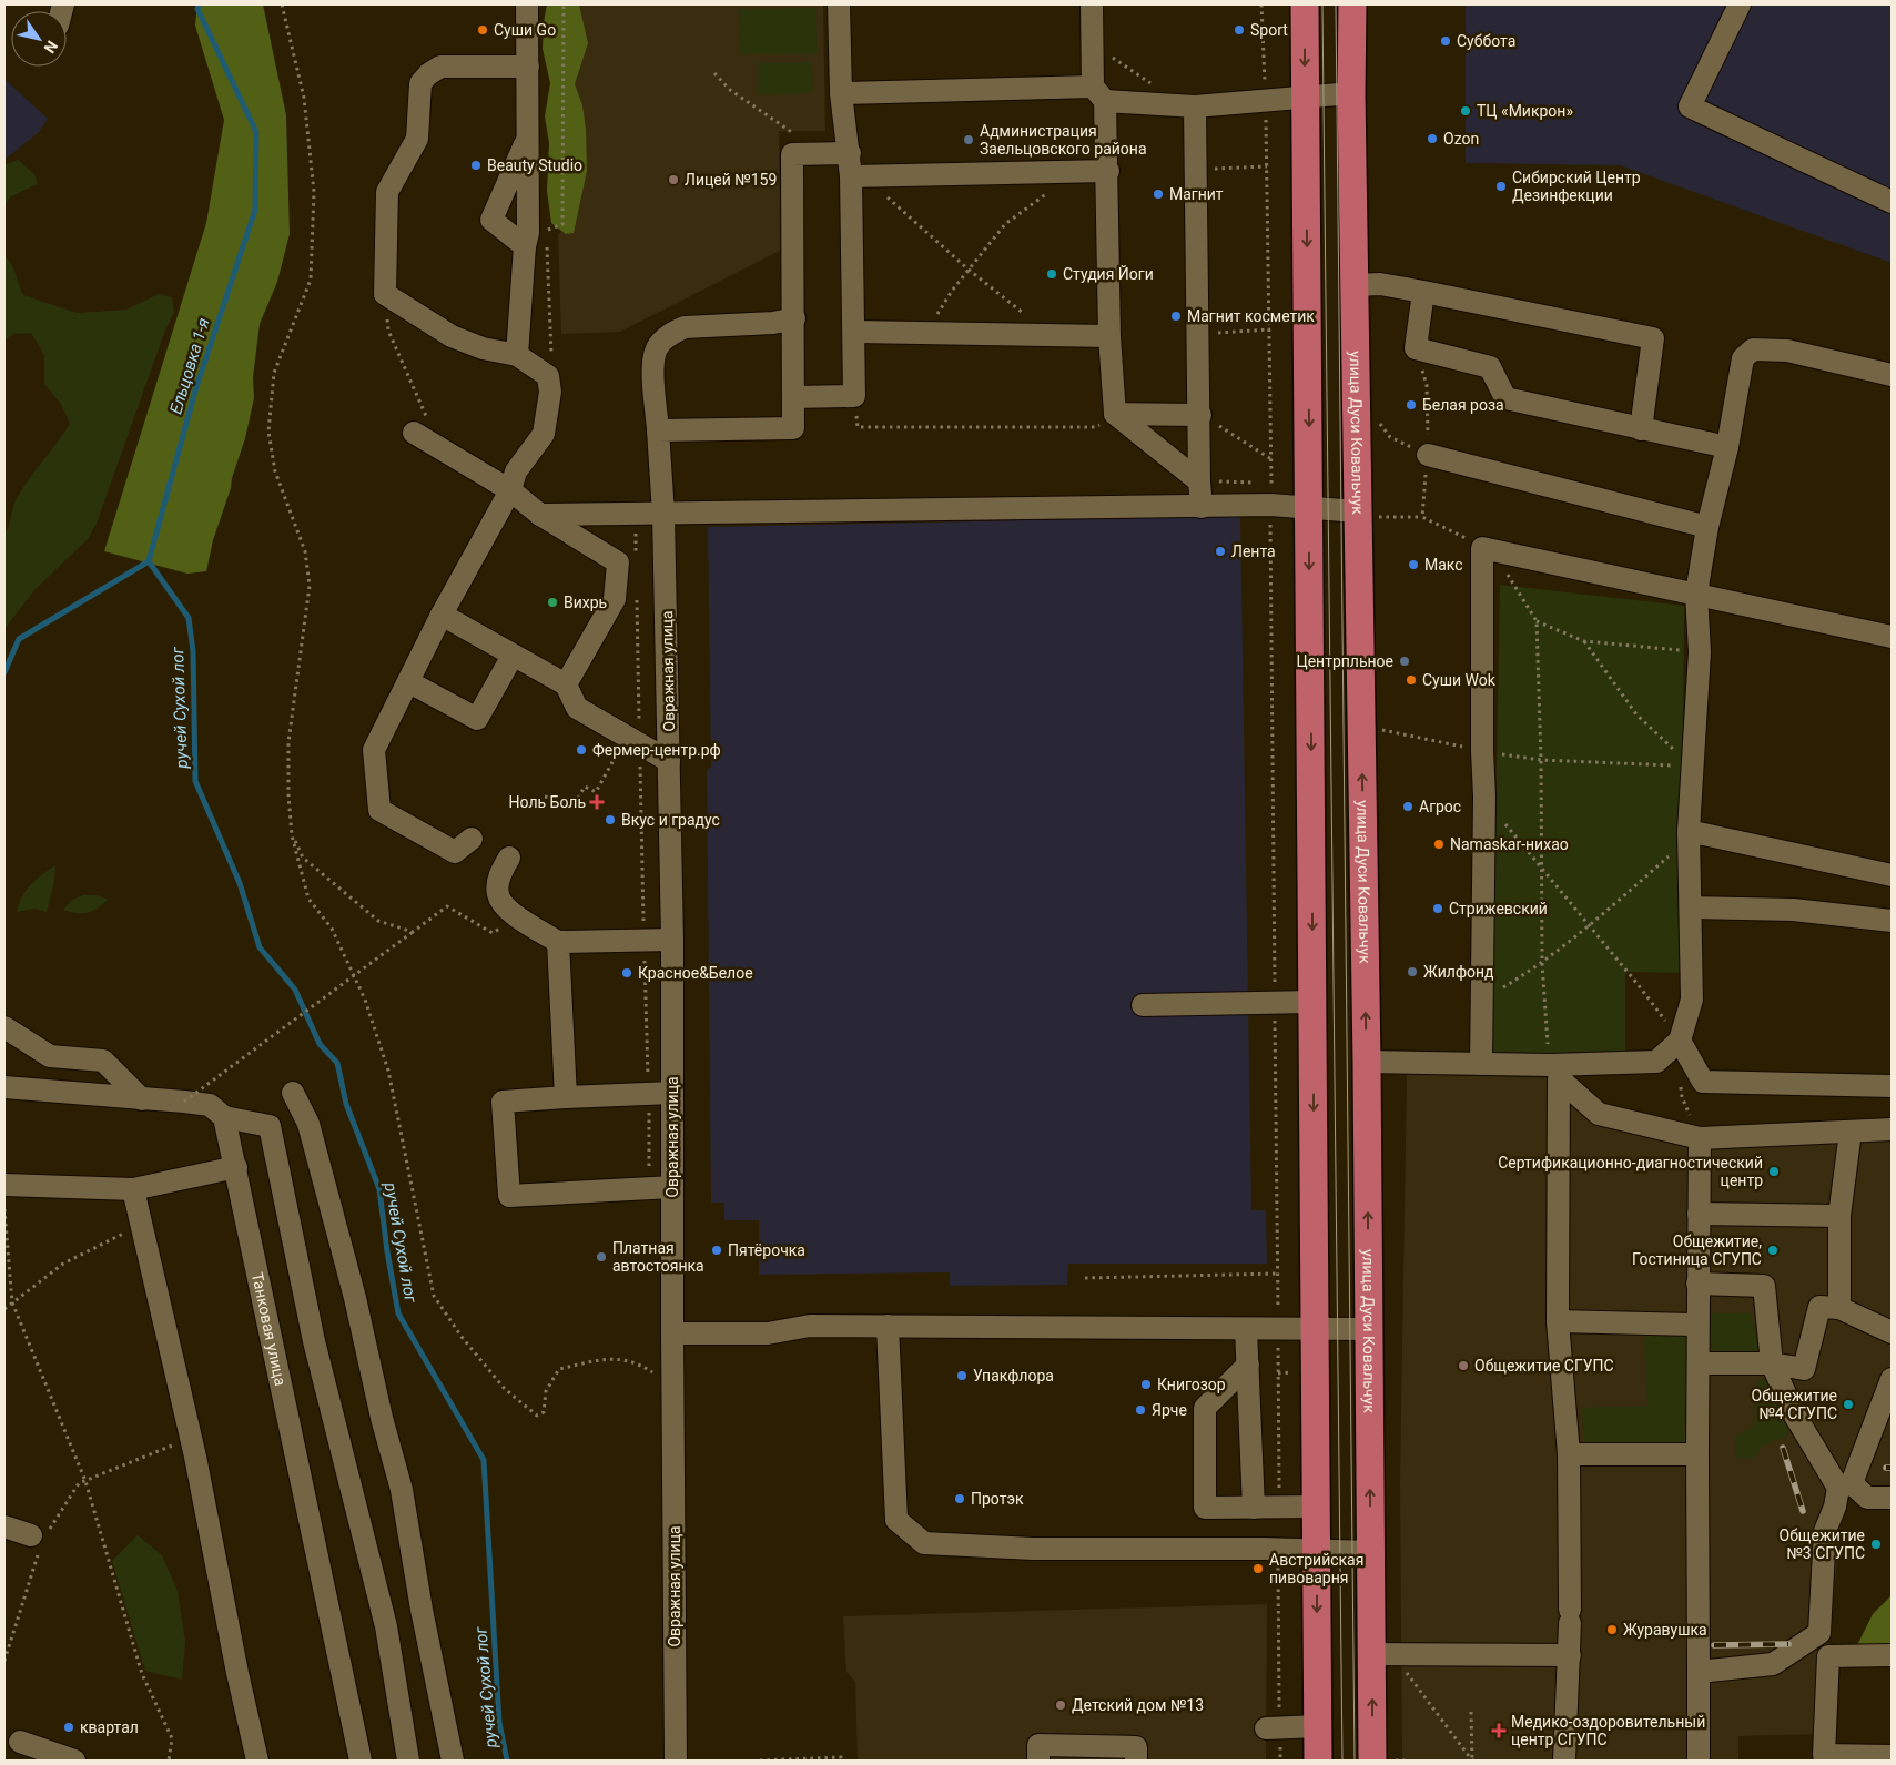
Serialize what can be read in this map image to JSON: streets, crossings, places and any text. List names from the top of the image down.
{
  "streets": {
    "main road": ["улица Дуси Ковальчук"],
    "street": ["Овражная улица", "Танковая улица"]
  },
  "water": ["Ельцовка 1-я", "ручей Сухой лог"],
  "places": {
    "other": [
      "Суши Go",
      "Sport",
      "Суббота",
      "ТЦ «Микрон»",
      "Ozon",
      "Администрация Заельцовского района",
      "Beauty Studio",
      "Лицей №159",
      "Сибирский Центр Дезинфекции",
      "Магнит",
      "Студия Йоги",
      "Магнит косметик",
      "Белая роза",
      "Лента",
      "Макс",
      "Вихрь",
      "Центрпльное",
      "Суши Wok",
      "Фермер-центр.рф",
      "Агрос",
      "Вкус и градус",
      "Namaskar-нихао",
      "Стрижевский",
      "Жилфонд",
      "Красное&Белое",
      "Сертификационно-диагностический центр",
      "Пятёрочка",
      "Общежитие, Гостиница СГУПС",
      "Платная автостоянка",
      "Общежитие СГУПС",
      "Упакфлора",
      "Книгозор",
      "Общежитие №4 СГУПС",
      "Ярче",
      "Протэк",
      "Общежитие №3 СГУПС",
      "Австрийская пивоварня",
      "Журавушка",
      "Детский дом №13",
      "квартал"
    ],
    "health": ["Ноль Боль", "Медико-оздоровительный центр СГУПС"]
  },
  "north": "bottom right"
}
